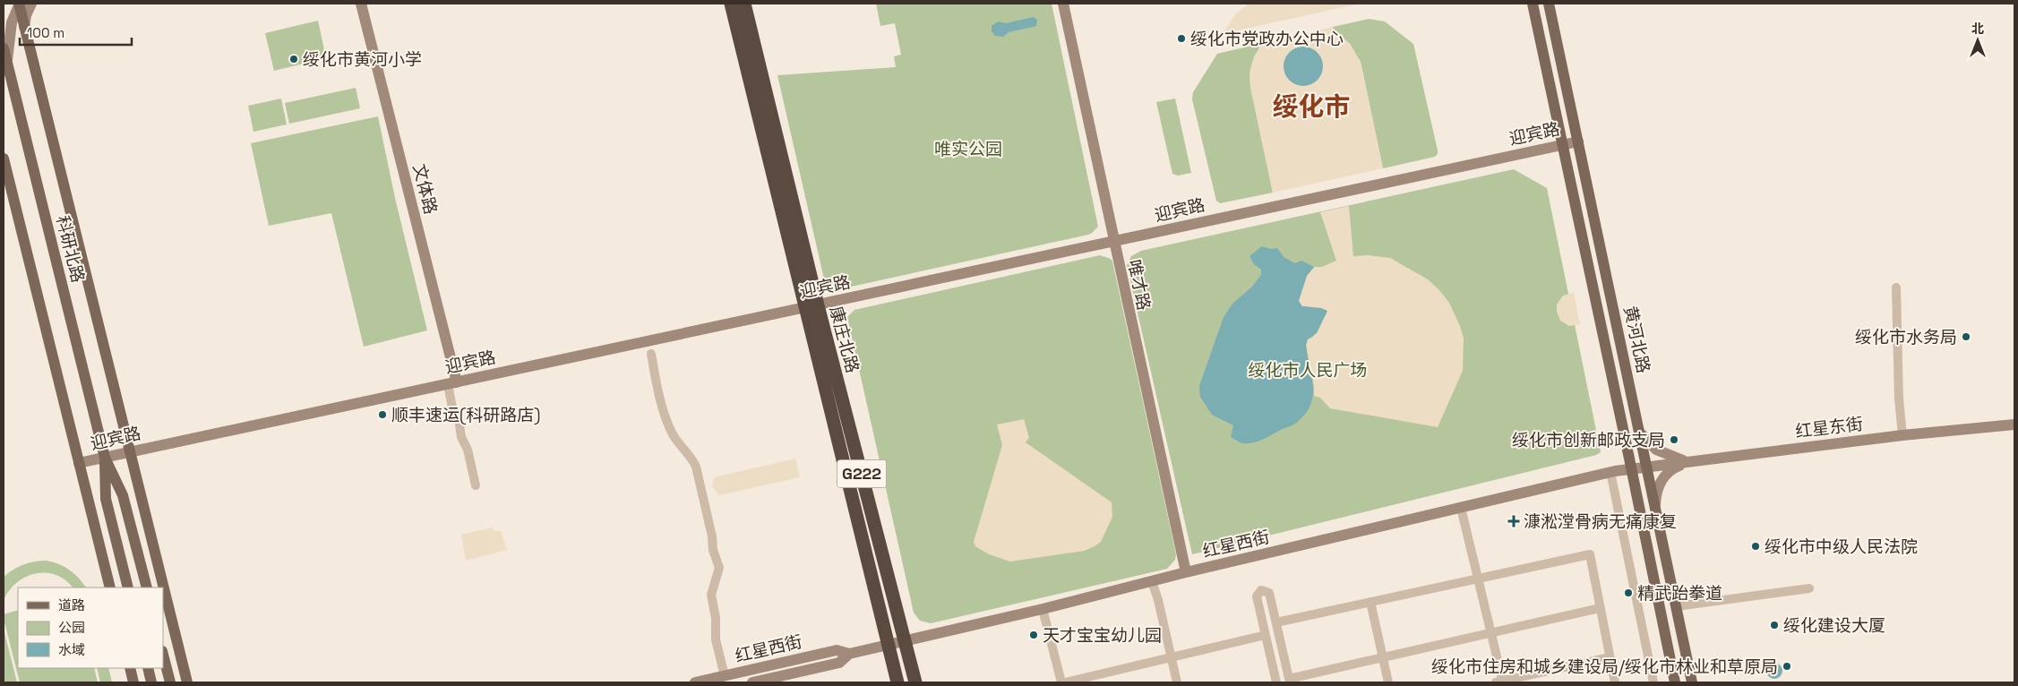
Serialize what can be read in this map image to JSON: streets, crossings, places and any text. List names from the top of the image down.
{
  "streets": {
    "highway": ["康庄北路", "G222"],
    "main road": [
      "迎宾路",
      "文体路",
      "科研北路",
      "唯才路",
      "黄河北路",
      "红星东街",
      "红星西街"
    ]
  },
  "crossings": [
    ["迎宾路", "文体路"],
    ["迎宾路", "科研北路"],
    ["迎宾路", "唯才路"],
    ["迎宾路", "康庄北路"],
    ["迎宾路", "黄河北路"],
    ["唯才路", "红星西街"],
    ["康庄北路", "红星西街"],
    ["黄河北路", "红星东街"],
    ["黄河北路", "红星西街"],
    ["红星东街", "红星西街"]
  ],
  "districts": ["绥化市"],
  "parks": ["唯实公园", "绥化市人民广场"],
  "places": {
    "other": [
      "绥化市党政办公中心",
      "绥化市黄河小学",
      "绥化市水务局",
      "顺丰速运(科研路店)",
      "绥化市创新邮政支局",
      "绥化市中级人民法院",
      "精武跆拳道",
      "绥化建设大厦",
      "天才宝宝幼儿园",
      "绥化市住房和城乡建设局/绥化市林业和草原局"
    ],
    "health": ["漮淞漟骨病无痛康复"]
  },
  "legend": ["道路", "公园", "水域"],
  "scale_bar": "100 m",
  "north": "top"
}
